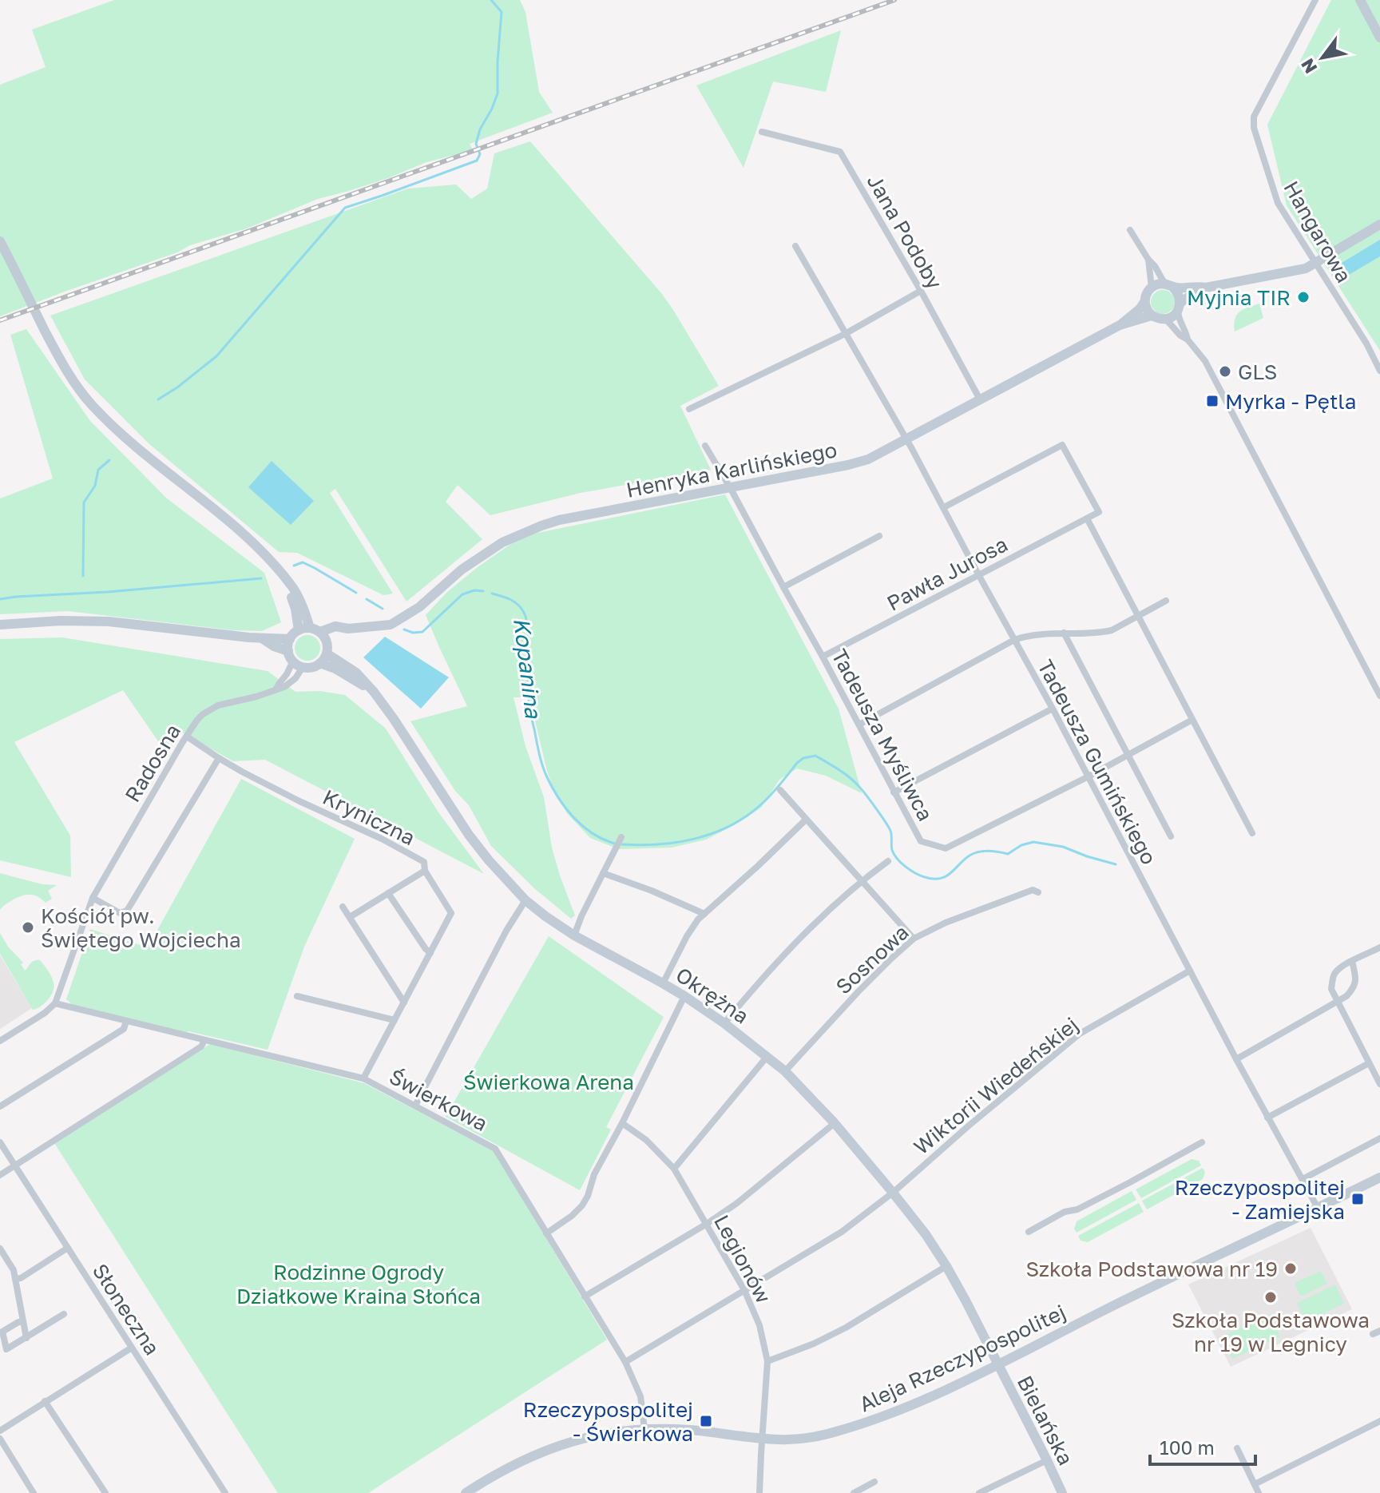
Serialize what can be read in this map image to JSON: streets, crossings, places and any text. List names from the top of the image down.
{
  "streets": {
    "street": [
      "Jana Podoby",
      "Hangarowa",
      "Henryka Karlińskiego",
      "Pawła Jurosa",
      "Tadeusza Myśliwca",
      "Tadeusza Gumińskiego",
      "Radosna",
      "Kryniczna",
      "Sosnowa",
      "Okrężna",
      "Wiktorii Wiedeńskiej",
      "Świerkowa",
      "Legionów",
      "Słoneczna",
      "Aleja Rzeczypospolitej",
      "Bielańska"
    ]
  },
  "crossings": [
    ["Jana Podoby", "Henryka Karlińskiego"],
    ["Henryka Karlińskiego", "Tadeusza Myśliwca"],
    ["Henryka Karlińskiego", "Tadeusza Gumińskiego"],
    ["Henryka Karlińskiego", "Radosna"],
    ["Henryka Karlińskiego", "Okrężna"],
    ["Pawła Jurosa", "Tadeusza Myśliwca"],
    ["Pawła Jurosa", "Tadeusza Gumińskiego"],
    ["Tadeusza Myśliwca", "Tadeusza Gumińskiego"],
    ["Tadeusza Gumińskiego", "Wiktorii Wiedeńskiej"],
    ["Tadeusza Gumińskiego", "Aleja Rzeczypospolitej"],
    ["Radosna", "Kryniczna"],
    ["Radosna", "Okrężna"],
    ["Radosna", "Świerkowa"],
    ["Kryniczna", "Świerkowa"],
    ["Sosnowa", "Okrężna"],
    ["Okrężna", "Wiktorii Wiedeńskiej"],
    ["Okrężna", "Aleja Rzeczypospolitej"],
    ["Okrężna", "Bielańska"],
    ["Wiktorii Wiedeńskiej", "Świerkowa"],
    ["Wiktorii Wiedeńskiej", "Legionów"],
    ["Świerkowa", "Aleja Rzeczypospolitej"],
    ["Legionów", "Aleja Rzeczypospolitej"],
    ["Aleja Rzeczypospolitej", "Bielańska"]
  ],
  "water": ["Kopanina"],
  "parks": ["Świerkowa Arena", "Rodzinne Ogrody Działkowe Kraina Słońca"],
  "places": {
    "other": [
      "Myjnia TIR",
      "GLS",
      "Kościół pw. Świętego Wojciecha",
      "Szkoła Podstawowa nr 19",
      "Szkoła Podstawowa nr 19 w Legnicy"
    ],
    "transit": ["Myrka - Pętla", "Rzeczypospolitej - Zamiejska", "Rzeczypospolitej - Świerkowa"]
  },
  "scale_bar": "100 m",
  "north": "bottom left"
}
